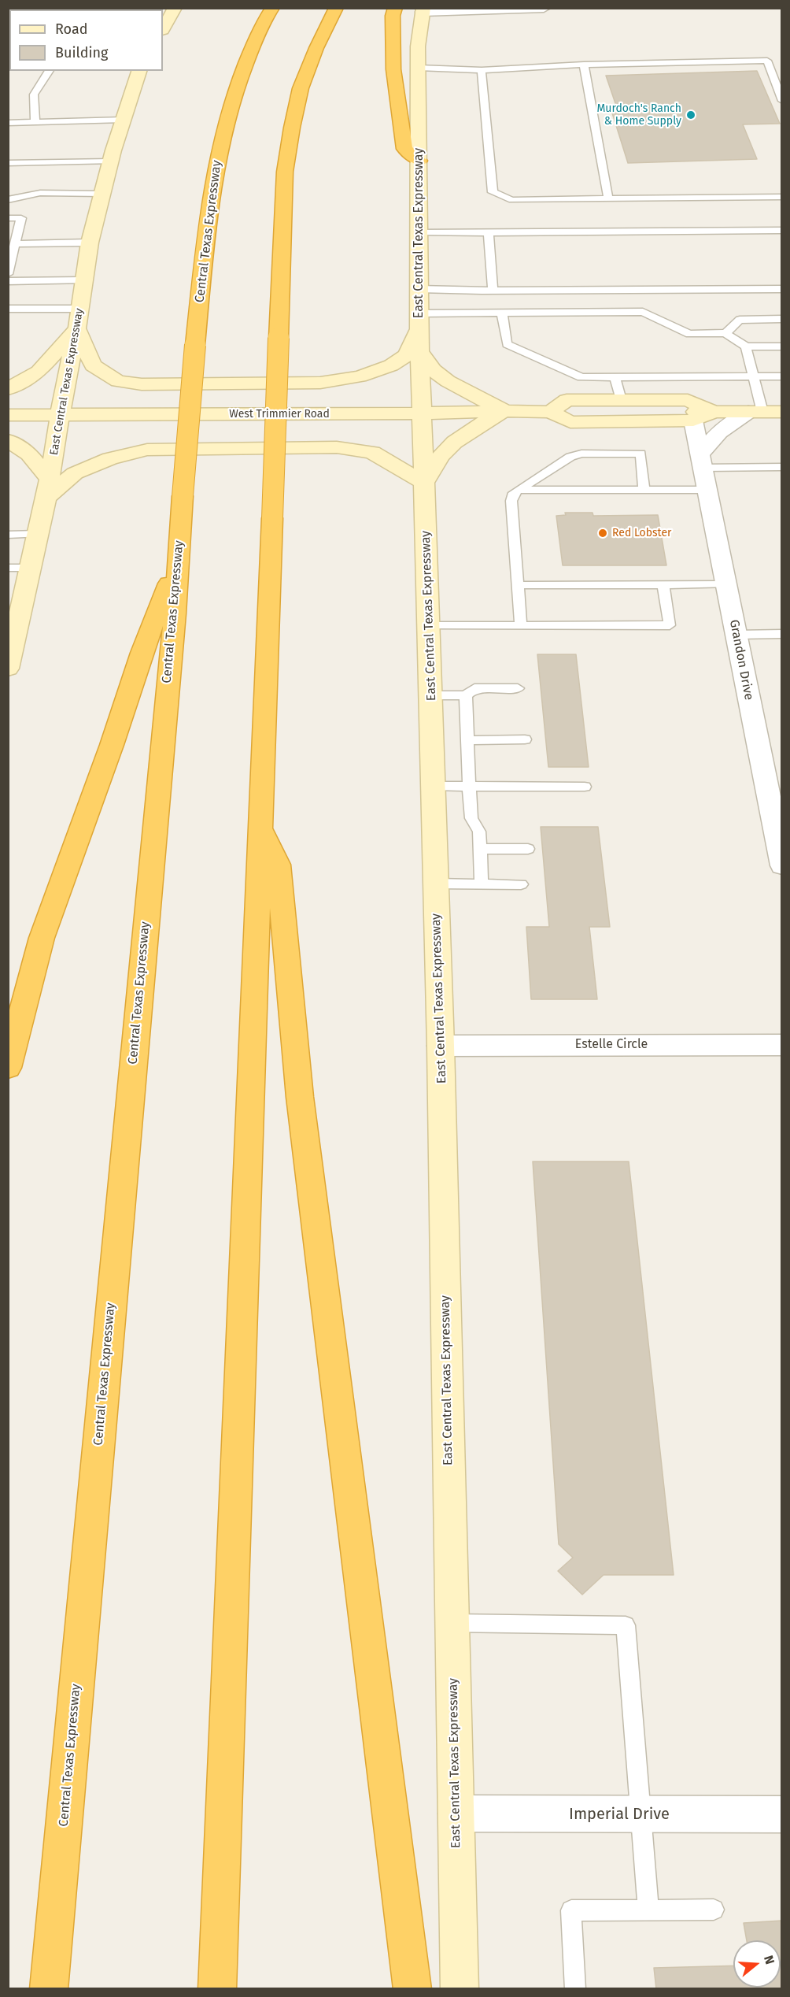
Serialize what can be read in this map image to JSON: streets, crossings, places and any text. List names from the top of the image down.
{
  "streets": {
    "highway": ["Central Texas Expressway"],
    "main road": ["East Central Texas Expressway", "West Trimmier Road"],
    "street": ["Grandon Drive", "Estelle Circle", "Imperial Drive"]
  },
  "crossings": [
    ["East Central Texas Expressway", "West Trimmier Road"],
    ["East Central Texas Expressway", "Estelle Circle"],
    ["East Central Texas Expressway", "Imperial Drive"],
    ["West Trimmier Road", "Grandon Drive"]
  ],
  "places": ["Murdoch's Ranch & Home Supply", "Red Lobster"],
  "legend": ["Road", "Building"],
  "north": "right"
}
